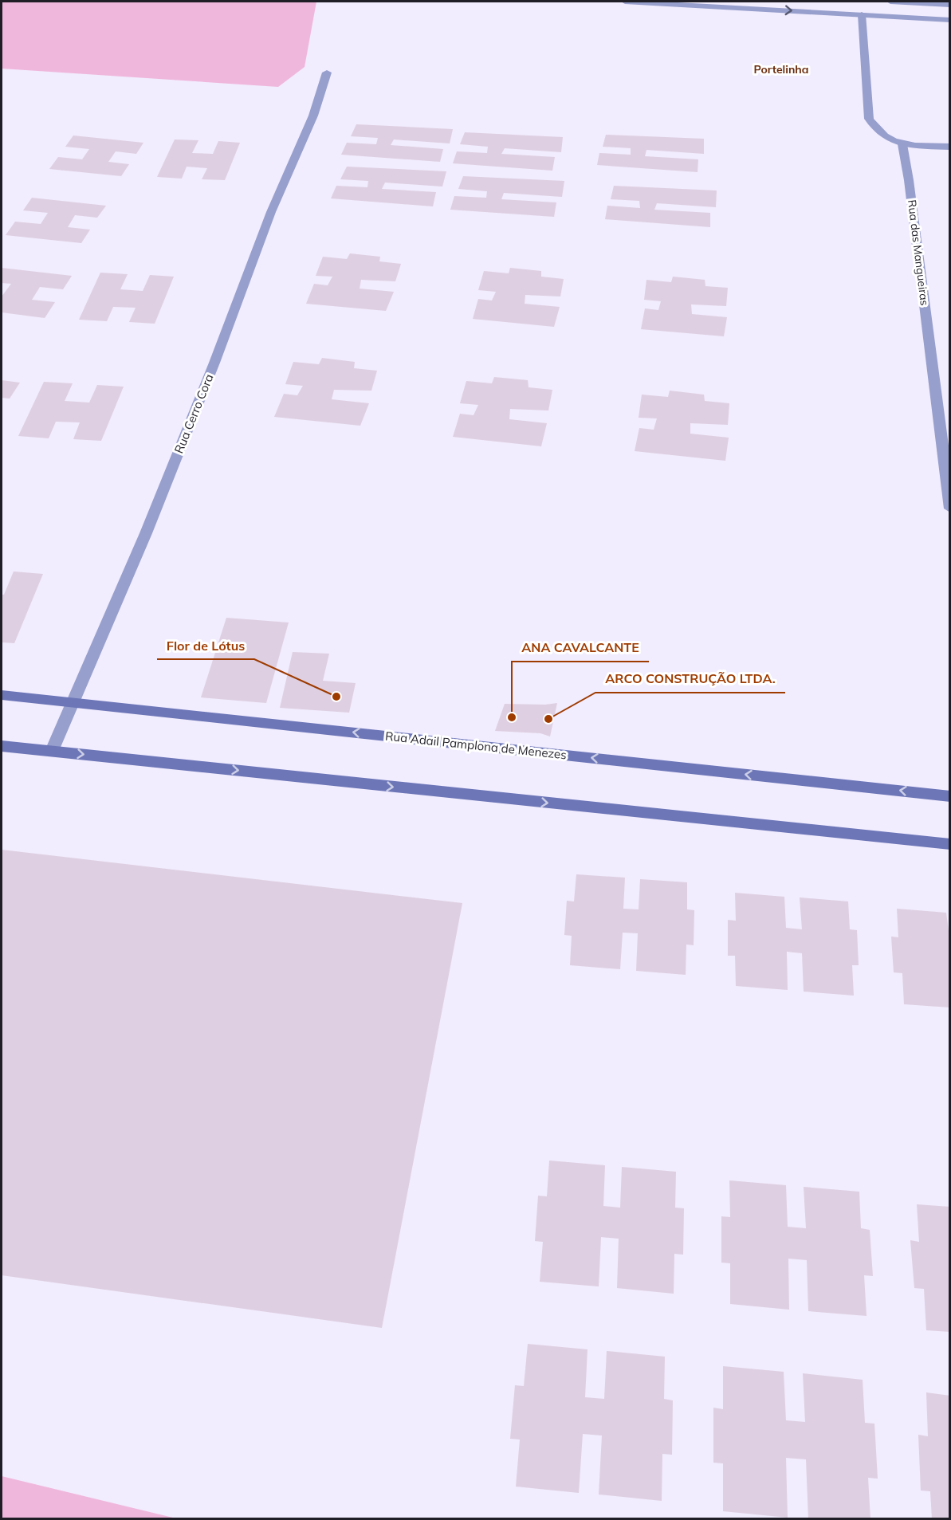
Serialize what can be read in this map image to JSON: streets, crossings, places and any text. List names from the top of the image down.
{
  "streets": {
    "main road": ["Rua Adail Pamplona de Menezes"],
    "street": ["Rua das Mangueiras", "Rua Cerro Cora"]
  },
  "crossings": [
    ["Rua Cerro Cora", "Rua Adail Pamplona de Menezes"]
  ],
  "districts": ["Portelinha"],
  "places": ["Flor de Lótus", "ANA CAVALCANTE", "ARCO CONSTRUÇÃO LTDA."]
}
